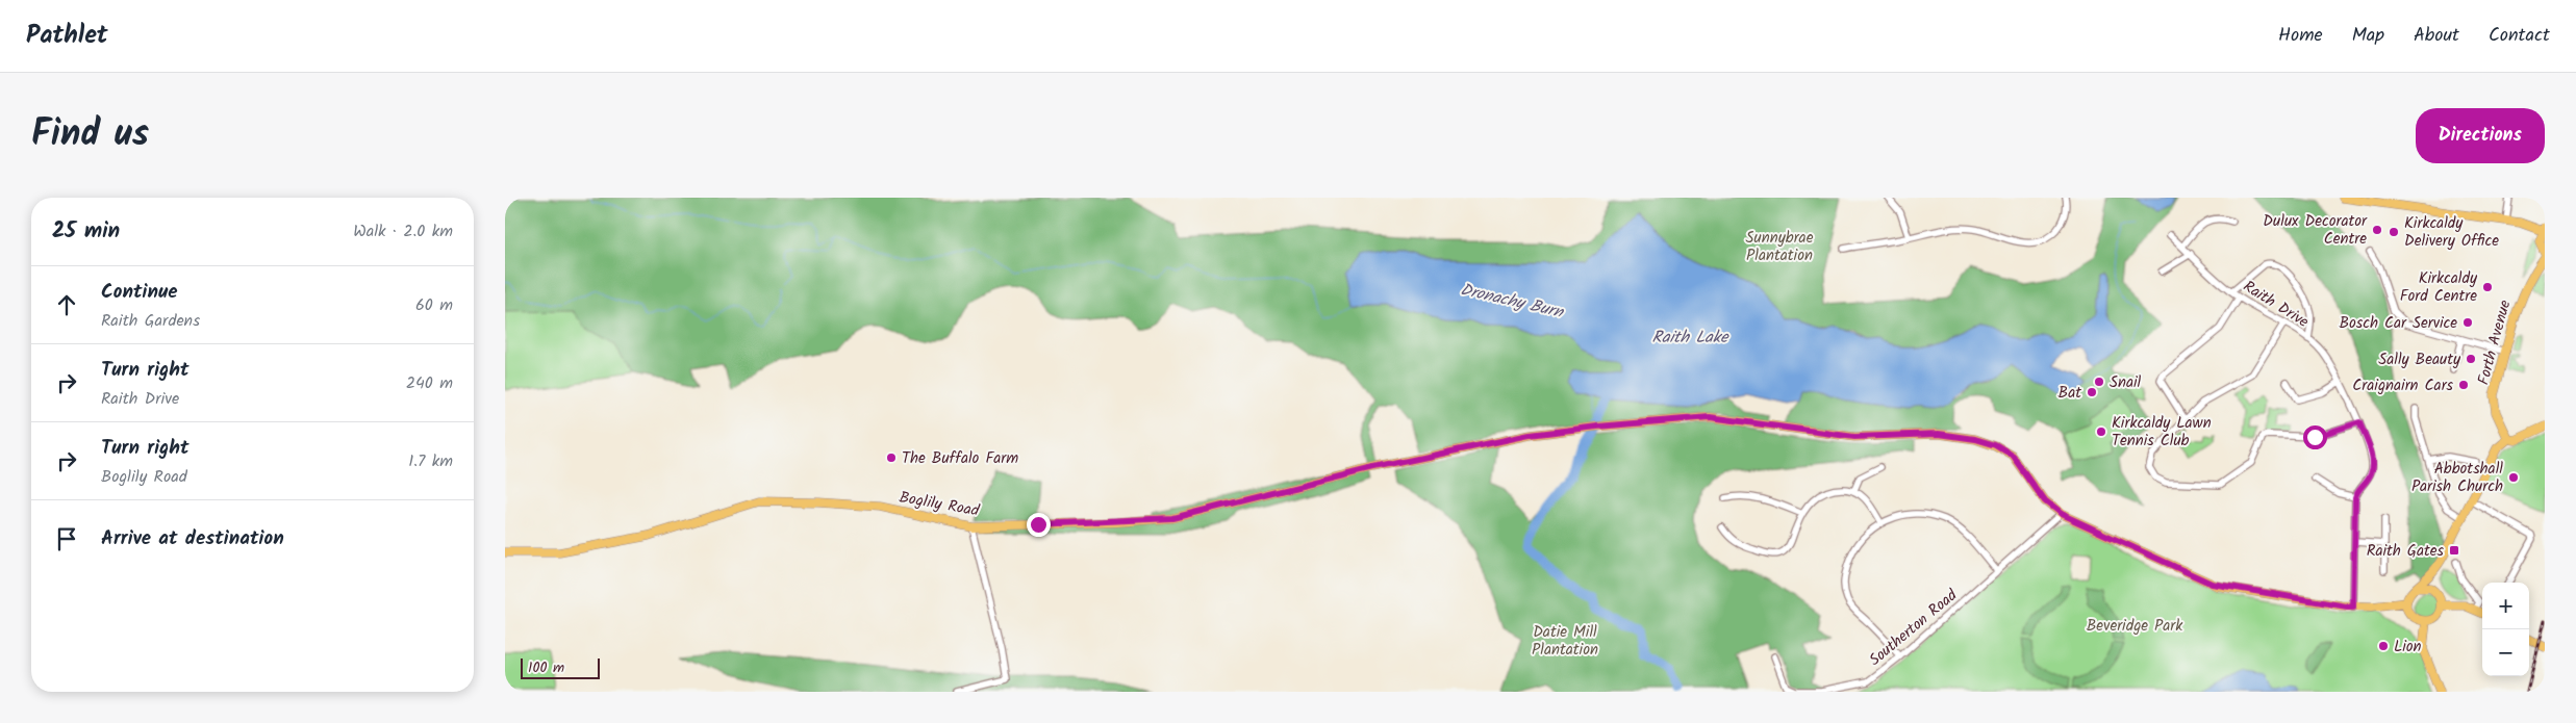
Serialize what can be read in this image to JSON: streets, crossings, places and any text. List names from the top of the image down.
{
  "streets": {
    "main road": ["Forth Avenue", "Boglily Road"],
    "street": ["Raith Drive", "Southerton Road"]
  },
  "crossings": [
    ["Boglily Road", "Southerton Road"]
  ],
  "water": ["Dronachy Burn", "Raith Lake"],
  "parks": ["Sunnybrae Plantation", "Beveridge Park", "Datie Mill Plantation"],
  "places": {
    "other": [
      "Dulux Decorator Centre",
      "Kirkcaldy Delivery Office",
      "Kirkcaldy Ford Centre",
      "Bosch Car Service",
      "Sally Beauty",
      "Snail",
      "Craignairn Cars",
      "Bat",
      "Kirkcaldy Lawn Tennis Club",
      "The Buffalo Farm",
      "Abbotshall Parish Church",
      "Lion"
    ],
    "transit": ["Raith Gates"]
  },
  "scale_bar": "100 m",
  "page": {
    "header": "Pathlet",
    "nav": [
      "Home",
      "Map",
      "About",
      "Contact"
    ],
    "title": "Find us",
    "buttons": "Directions",
    "heading": ["25 min", "Walk · 2.0 km"],
    "list": [
      ["Continue", "Raith Gardens", "60 m"],
      ["Turn right", "Raith Drive", "240 m"],
      ["Turn right", "Boglily Road", "1.7 km"],
      "Arrive at destination"
    ],
    "map_buttons": ["+", "−"],
    "scale": "100 m"
  }
}
